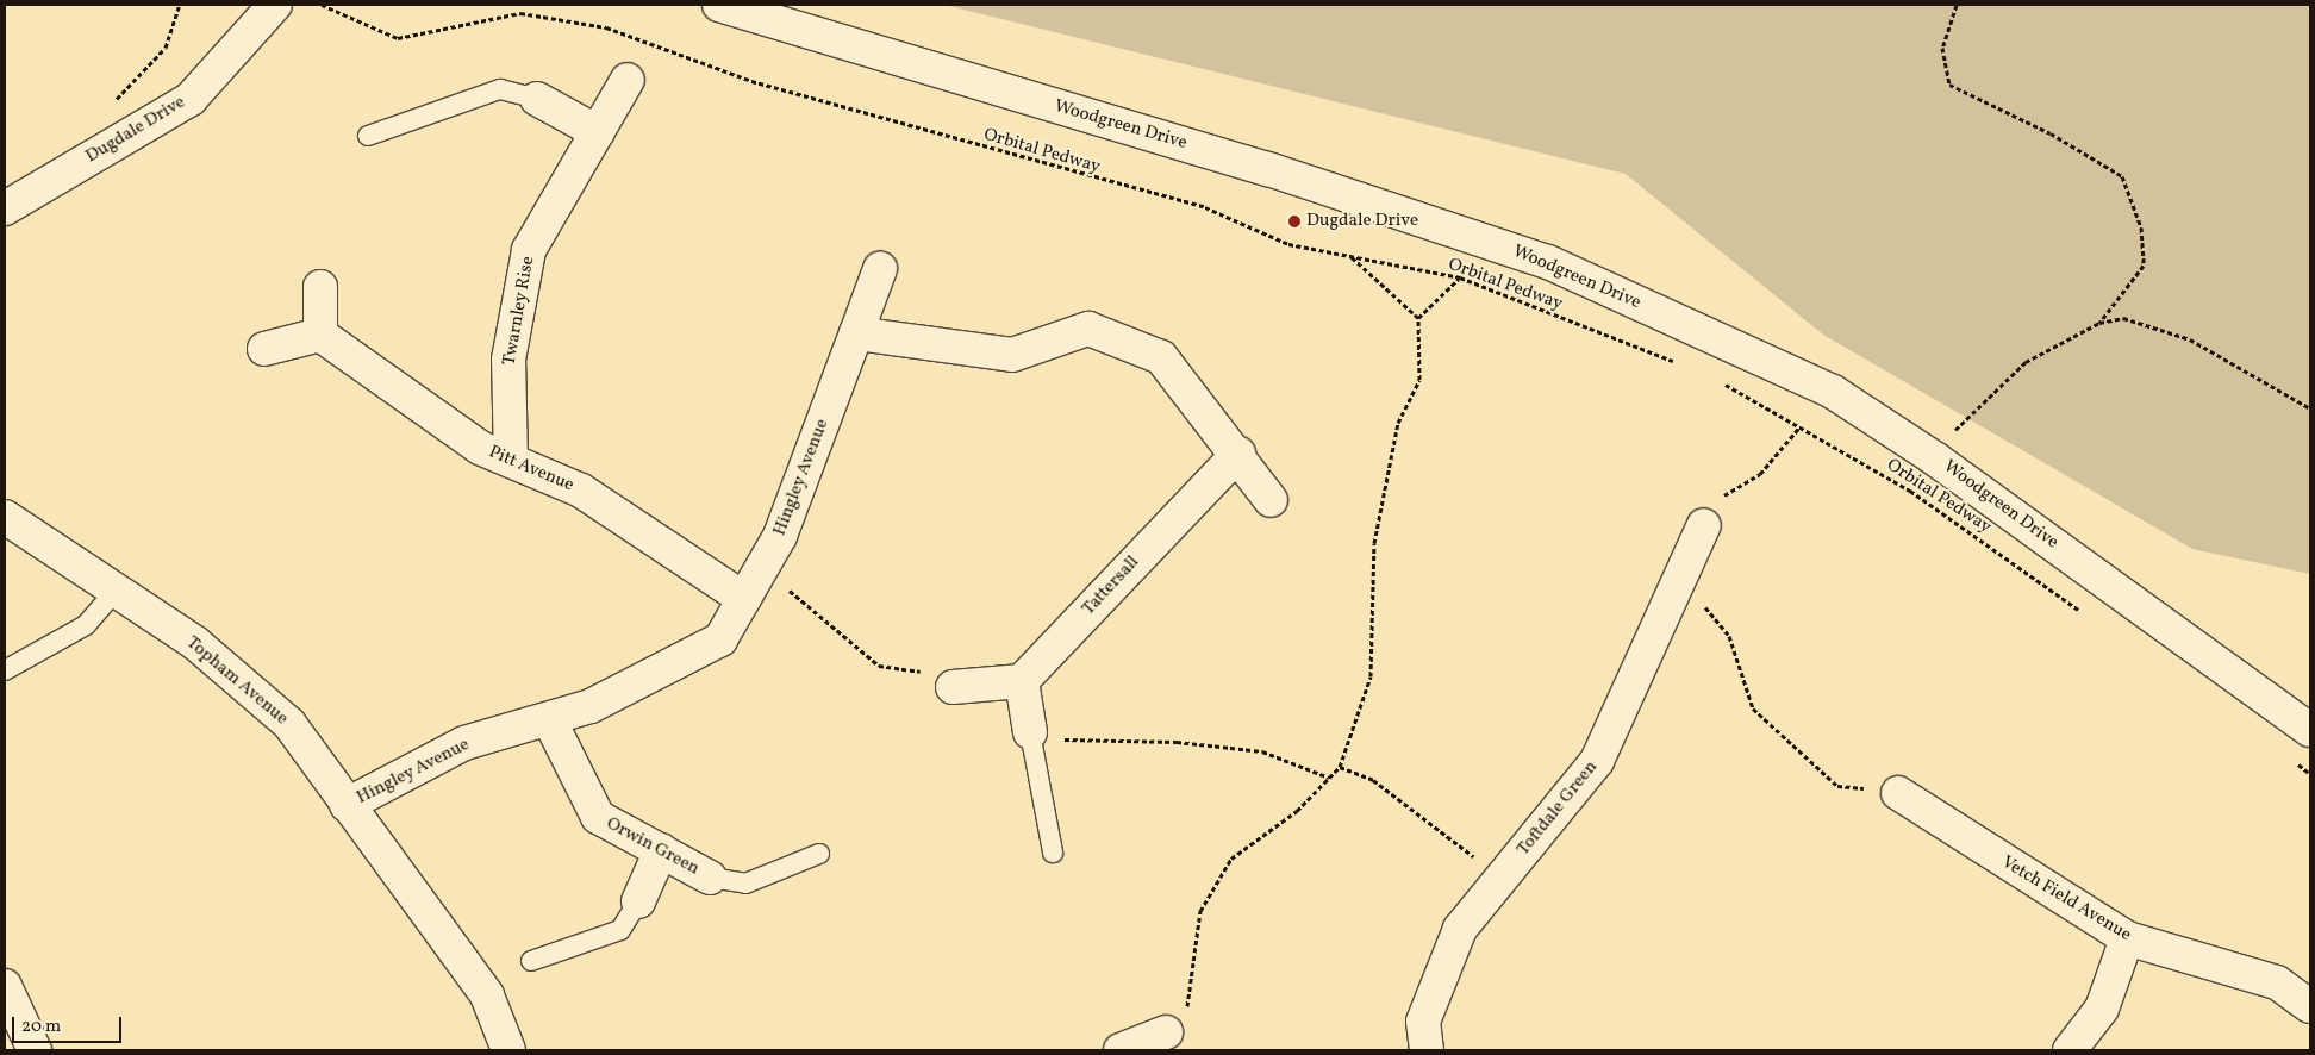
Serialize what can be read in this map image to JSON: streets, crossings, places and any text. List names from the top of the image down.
{
  "streets": {
    "street": [
      "Woodgreen Drive",
      "Dugdale Drive",
      "Twarnley Rise",
      "Pitt Avenue",
      "Hingley Avenue",
      "Tattersall",
      "Topham Avenue",
      "Toftdale Green",
      "Orwin Green",
      "Vetch Field Avenue"
    ],
    "path": ["Orbital Pedway"]
  },
  "crossings": [
    ["Twarnley Rise", "Pitt Avenue"],
    ["Pitt Avenue", "Hingley Avenue"],
    ["Hingley Avenue", "Topham Avenue"],
    ["Hingley Avenue", "Orwin Green"]
  ],
  "places": ["Dugdale Drive"],
  "scale_bar": "20 m"
}
